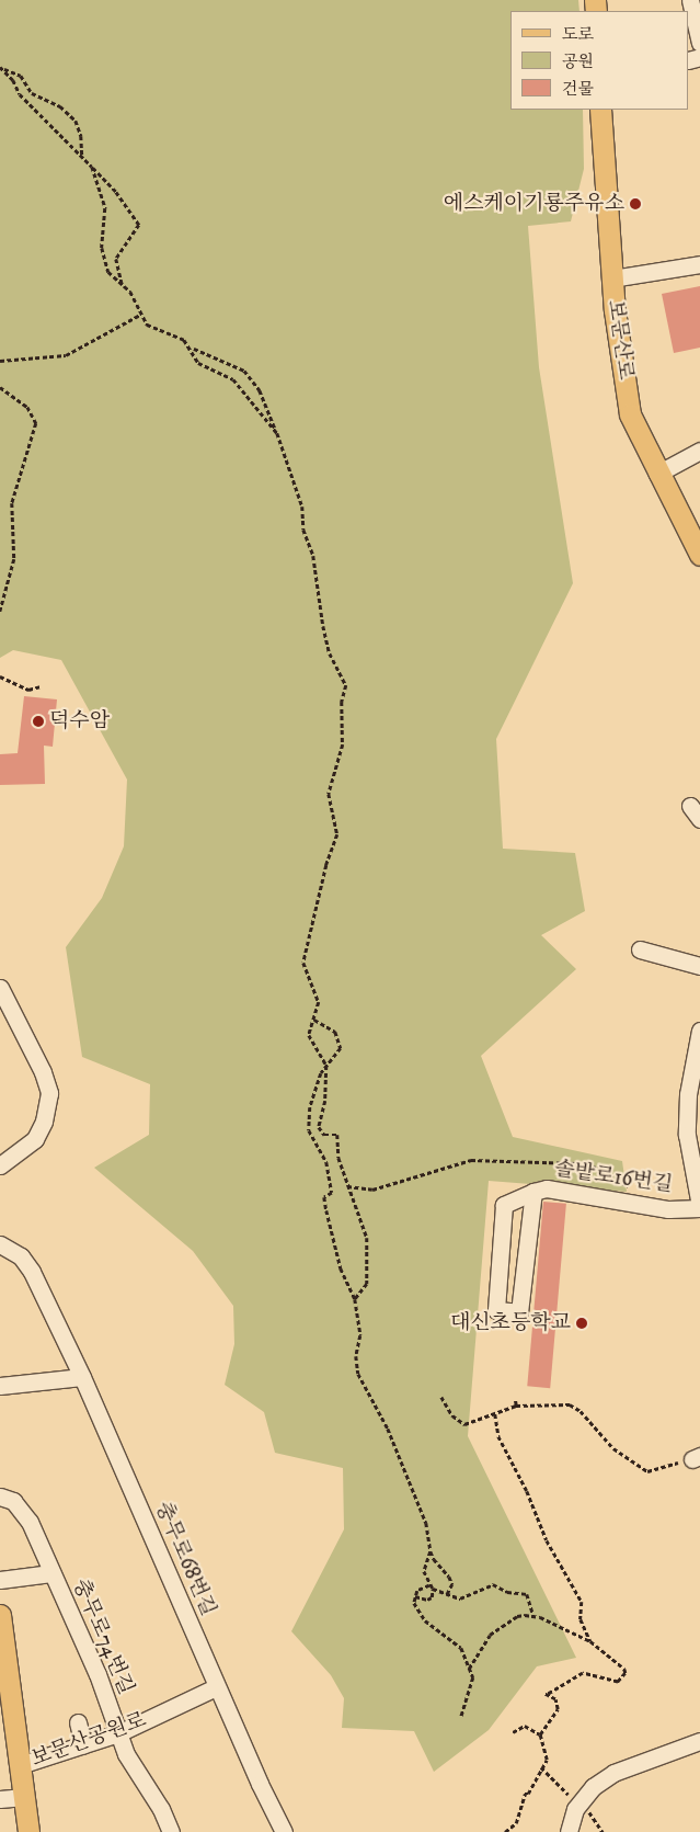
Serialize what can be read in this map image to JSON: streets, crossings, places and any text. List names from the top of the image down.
{
  "streets": {
    "main road": ["보문산로", "보문산공원로"],
    "street": ["솔밭로16번길", "충무로68번길", "충무로74번길"]
  },
  "crossings": [
    ["충무로68번길", "보문산공원로"],
    ["충무로74번길", "보문산공원로"]
  ],
  "places": ["에스케이기룡주유소", "덕수암", "대신초등학교"],
  "legend": ["도로", "공원", "건물"]
}
